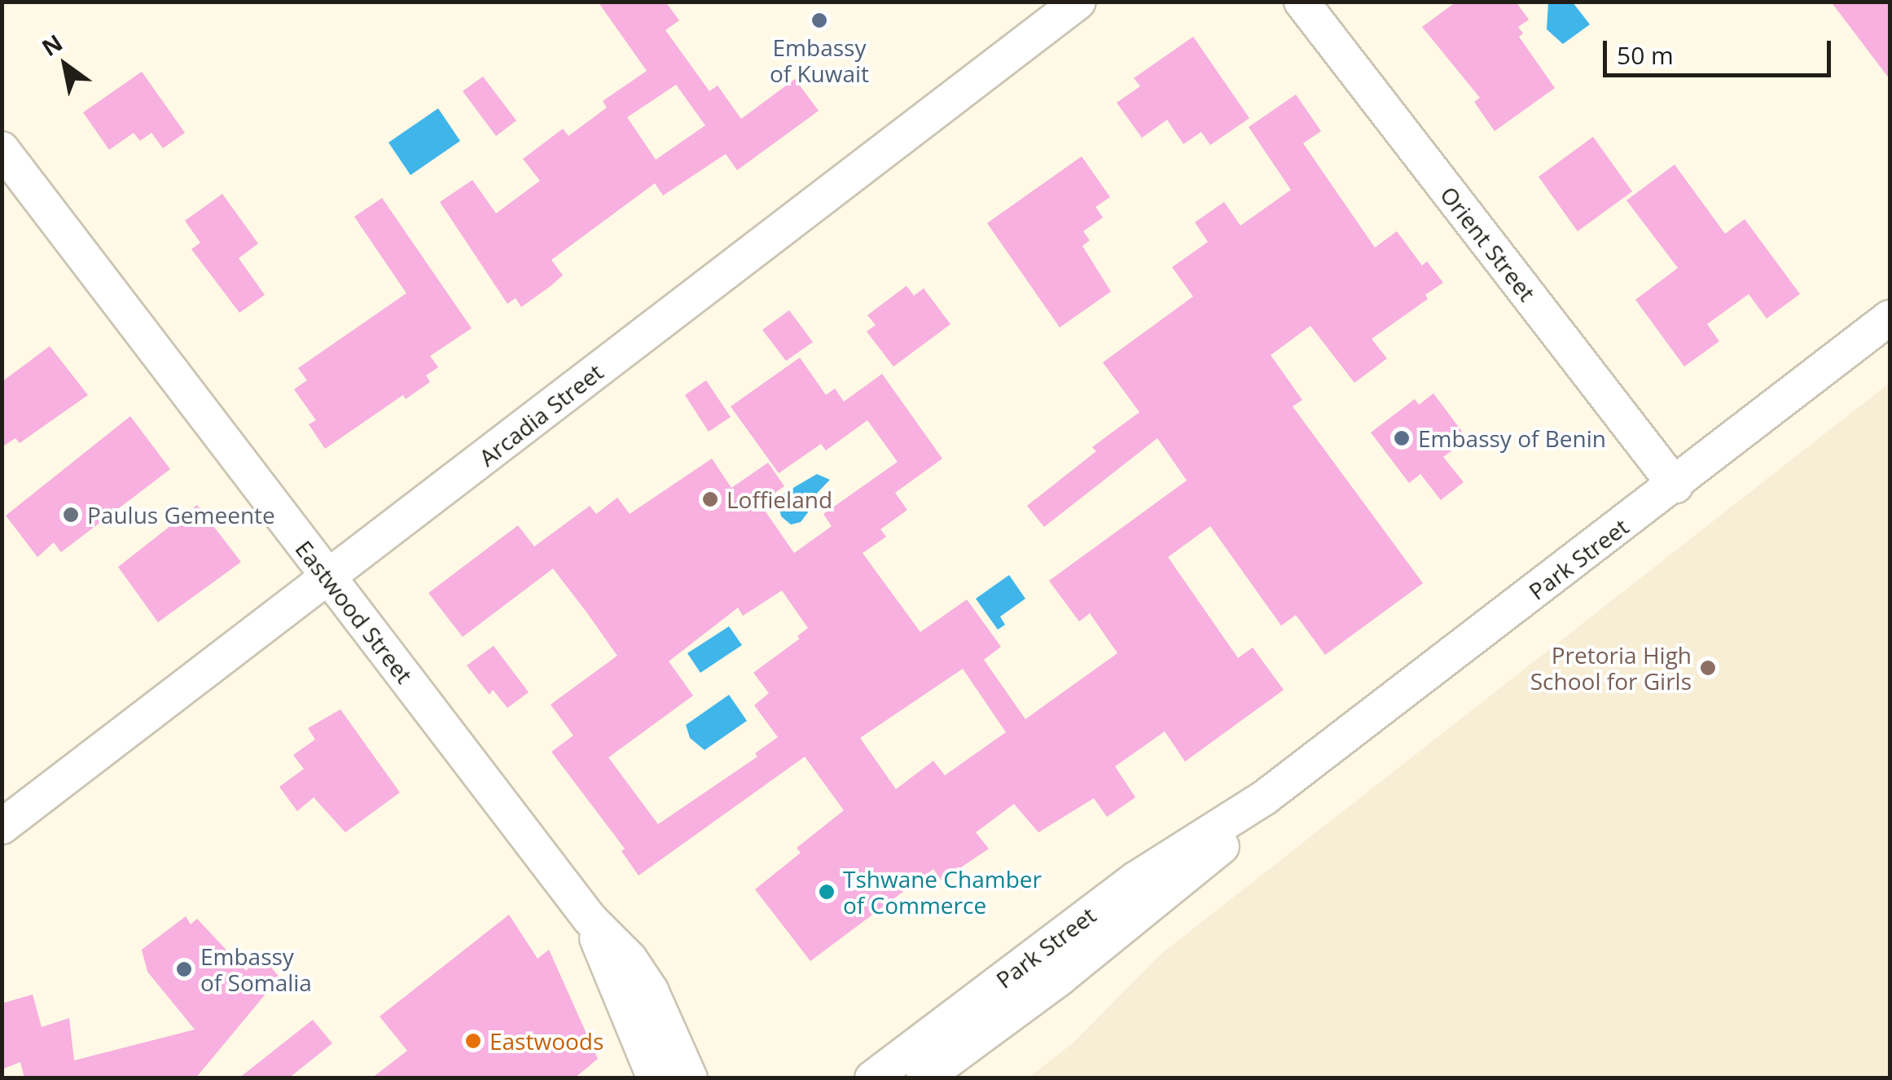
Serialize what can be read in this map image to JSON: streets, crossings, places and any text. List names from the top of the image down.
{
  "streets": {
    "street": [
      "Orient Street",
      "Arcadia Street",
      "Park Street",
      "Eastwood Street"
    ]
  },
  "crossings": [
    ["Orient Street", "Park Street"],
    ["Arcadia Street", "Eastwood Street"]
  ],
  "places": [
    "Embassy of Kuwait",
    "Embassy of Benin",
    "Loffieland",
    "Paulus Gemeente",
    "Pretoria High School for Girls",
    "Tshwane Chamber of Commerce",
    "Embassy of Somalia",
    "Eastwoods"
  ],
  "scale_bar": "50 m",
  "north": "top left"
}
